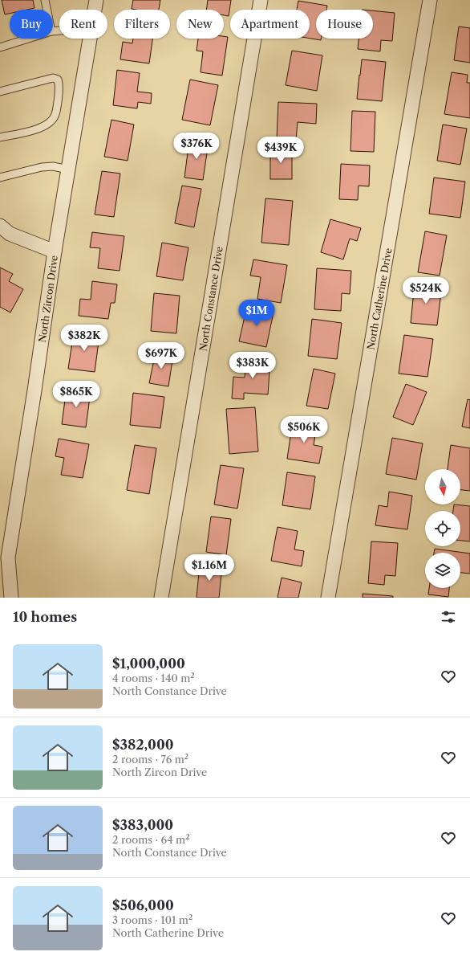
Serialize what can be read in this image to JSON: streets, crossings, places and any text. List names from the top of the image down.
{
  "streets": {
    "street": ["North Zircon Drive", "North Constance Drive", "North Catherine Drive"]
  },
  "north": "bottom",
  "page": {
    "chip": [
      "Buy",
      "Rent",
      "Filters",
      "New",
      "Apartment",
      "House"
    ],
    "price": [
      "$376K",
      "$439K",
      "$524K",
      "$1M",
      "$382K",
      "$697K",
      "$383K",
      "$865K",
      "$506K",
      "$1.16M"
    ],
    "heading": "10 homes",
    "list": [
      {
        "name": "$1,000,000",
        "note": "4 rooms · 140 m² · North Constance Drive"
      },
      {
        "name": "$382,000",
        "note": "2 rooms · 76 m² · North Zircon Drive"
      },
      {
        "name": "$383,000",
        "note": "2 rooms · 64 m² · North Constance Drive"
      },
      {
        "name": "$506,000",
        "note": "3 rooms · 101 m² · North Catherine Drive"
      }
    ]
  }
}
